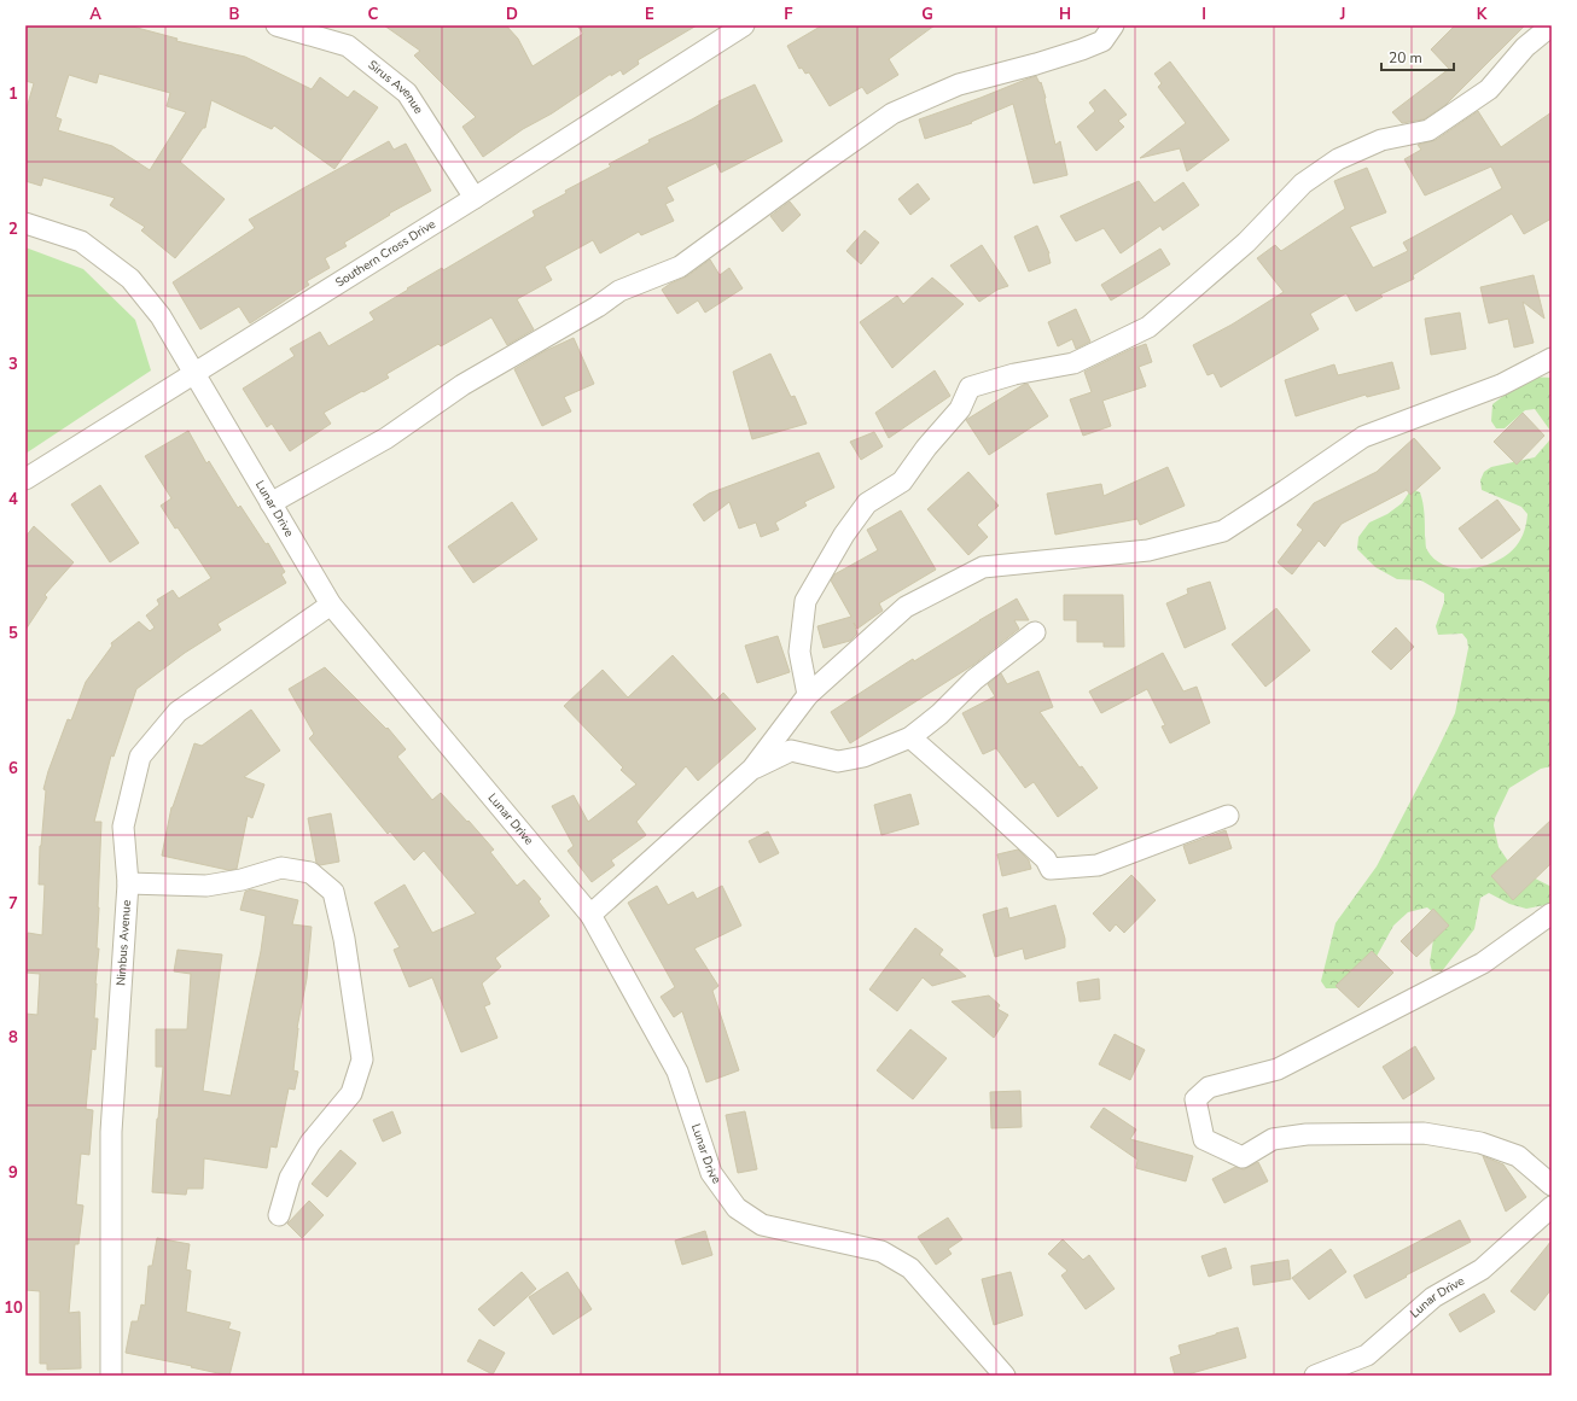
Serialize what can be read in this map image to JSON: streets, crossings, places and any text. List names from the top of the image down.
{
  "streets": {
    "street": [
      "Sirus Avenue",
      "Southern Cross Drive",
      "Lunar Drive",
      "Nimbus Avenue"
    ]
  },
  "crossings": [
    ["Sirus Avenue", "Southern Cross Drive"],
    ["Southern Cross Drive", "Lunar Drive"],
    ["Lunar Drive", "Nimbus Avenue"]
  ],
  "scale_bar": "20 m",
  "grid": {
    "columns": [
      "A",
      "B",
      "C",
      "D",
      "E",
      "F",
      "G",
      "H",
      "I",
      "J",
      "K"
    ],
    "rows": [
      "1",
      "2",
      "3",
      "4",
      "5",
      "6",
      "7",
      "8",
      "9",
      "10"
    ]
  }
}
